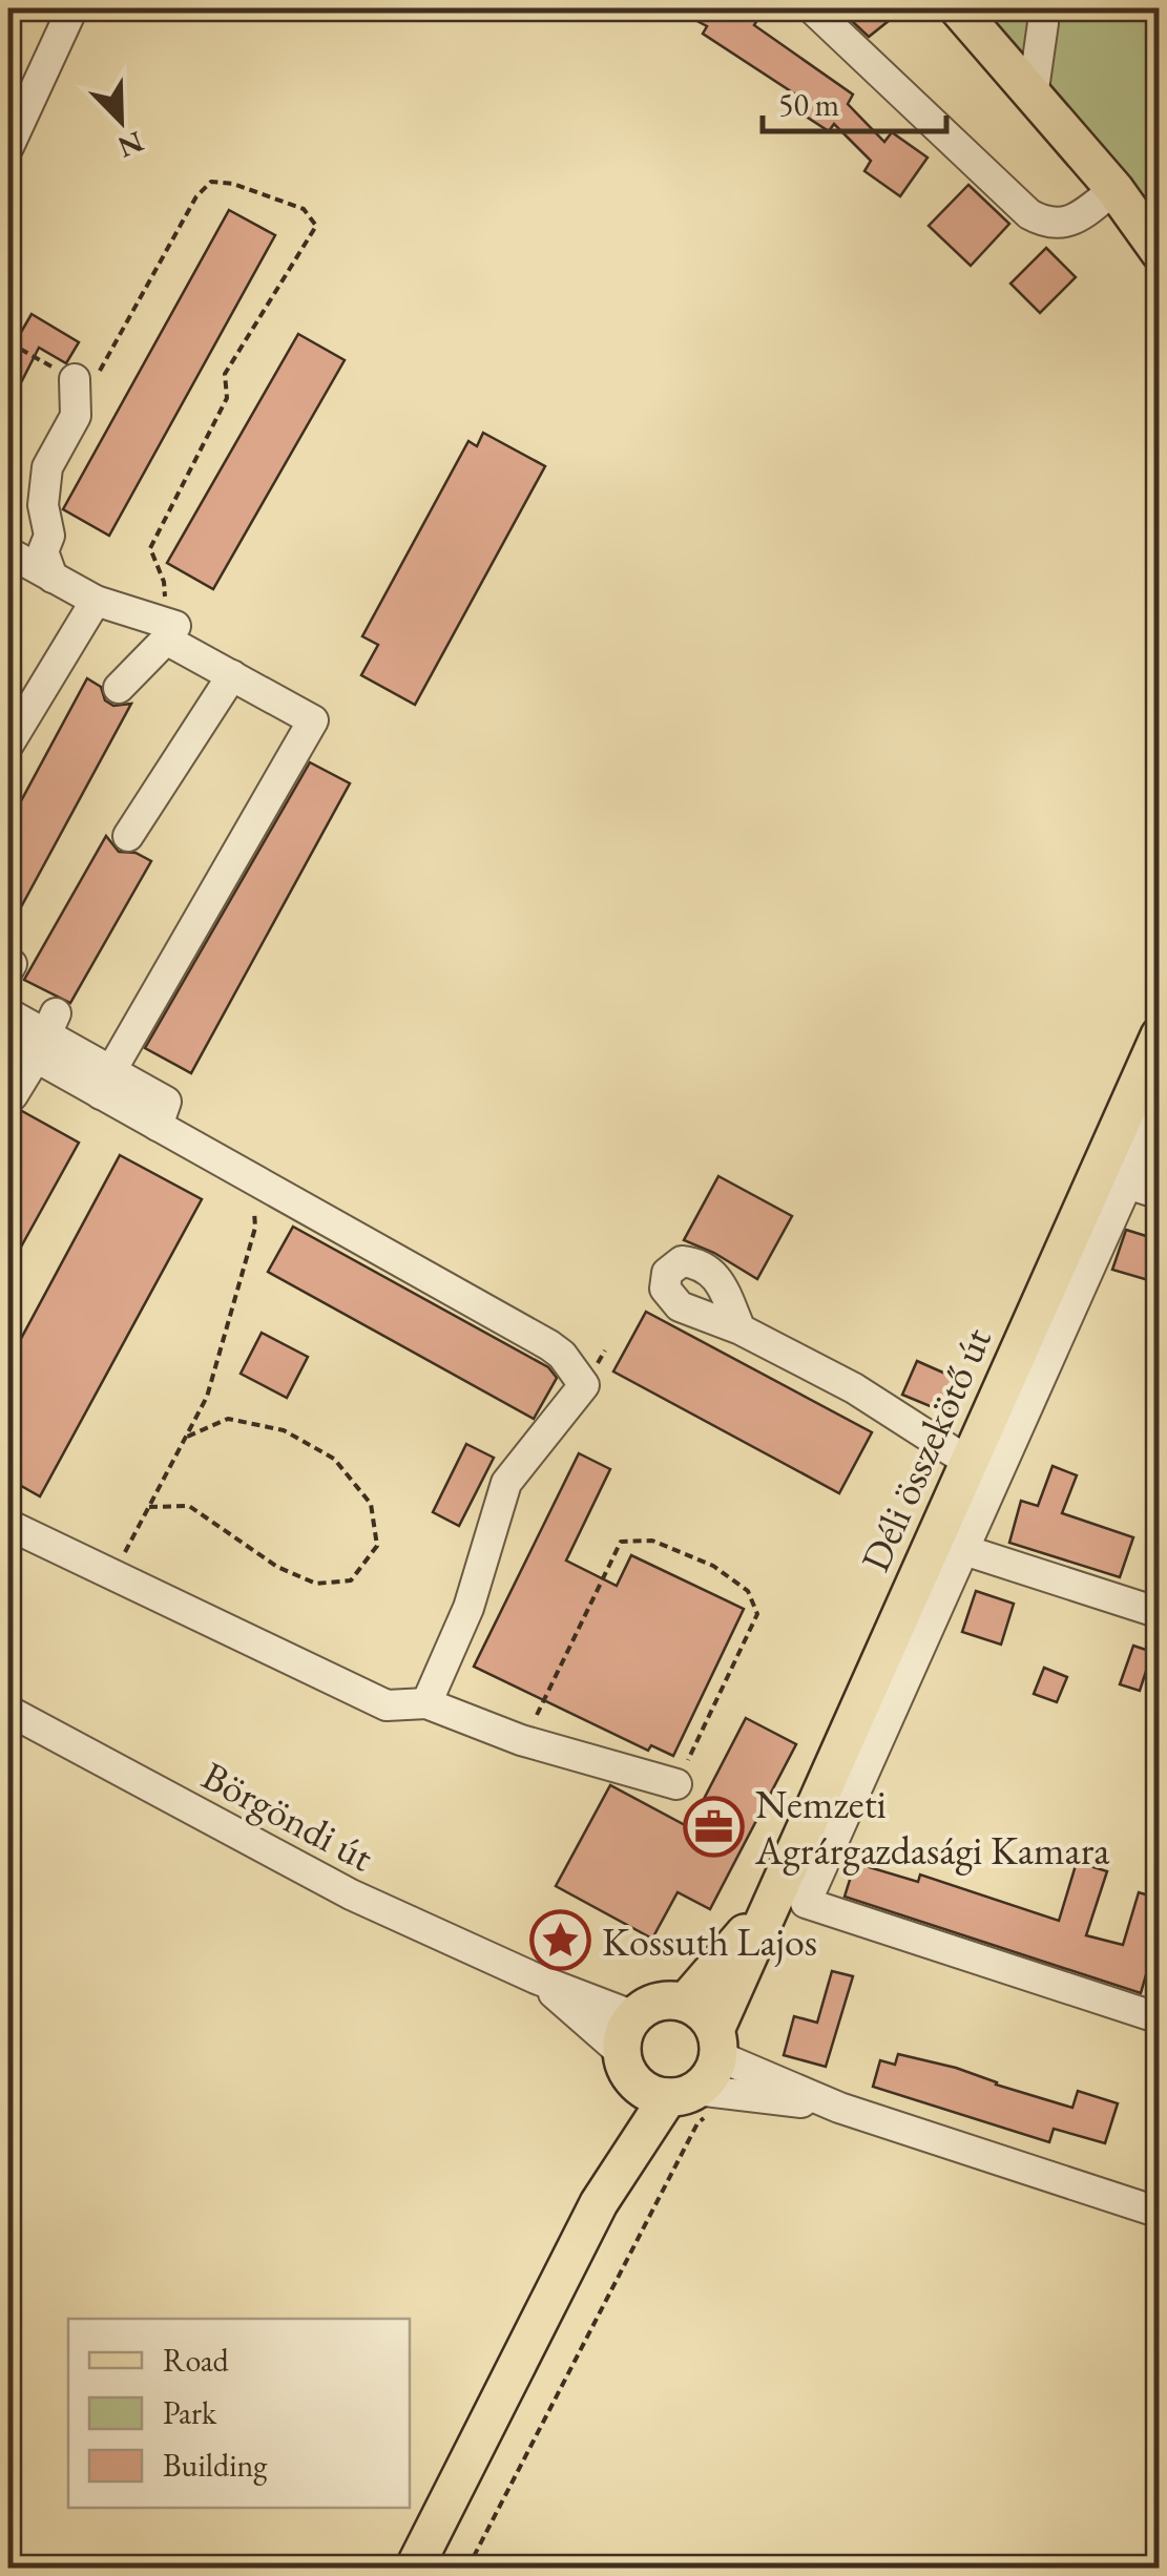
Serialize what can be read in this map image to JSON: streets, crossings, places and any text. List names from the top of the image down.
{
  "streets": {
    "main road": ["Déli összekötő út"],
    "street": ["Börgöndi út"]
  },
  "crossings": [
    ["Déli összekötő út", "Börgöndi út"]
  ],
  "places": {
    "office": ["Nemzeti Agrárgazdasági Kamara"],
    "place": ["Kossuth Lajos"]
  },
  "legend": ["Road", "Park", "Building"],
  "scale_bar": "50 m",
  "north": "bottom right"
}
